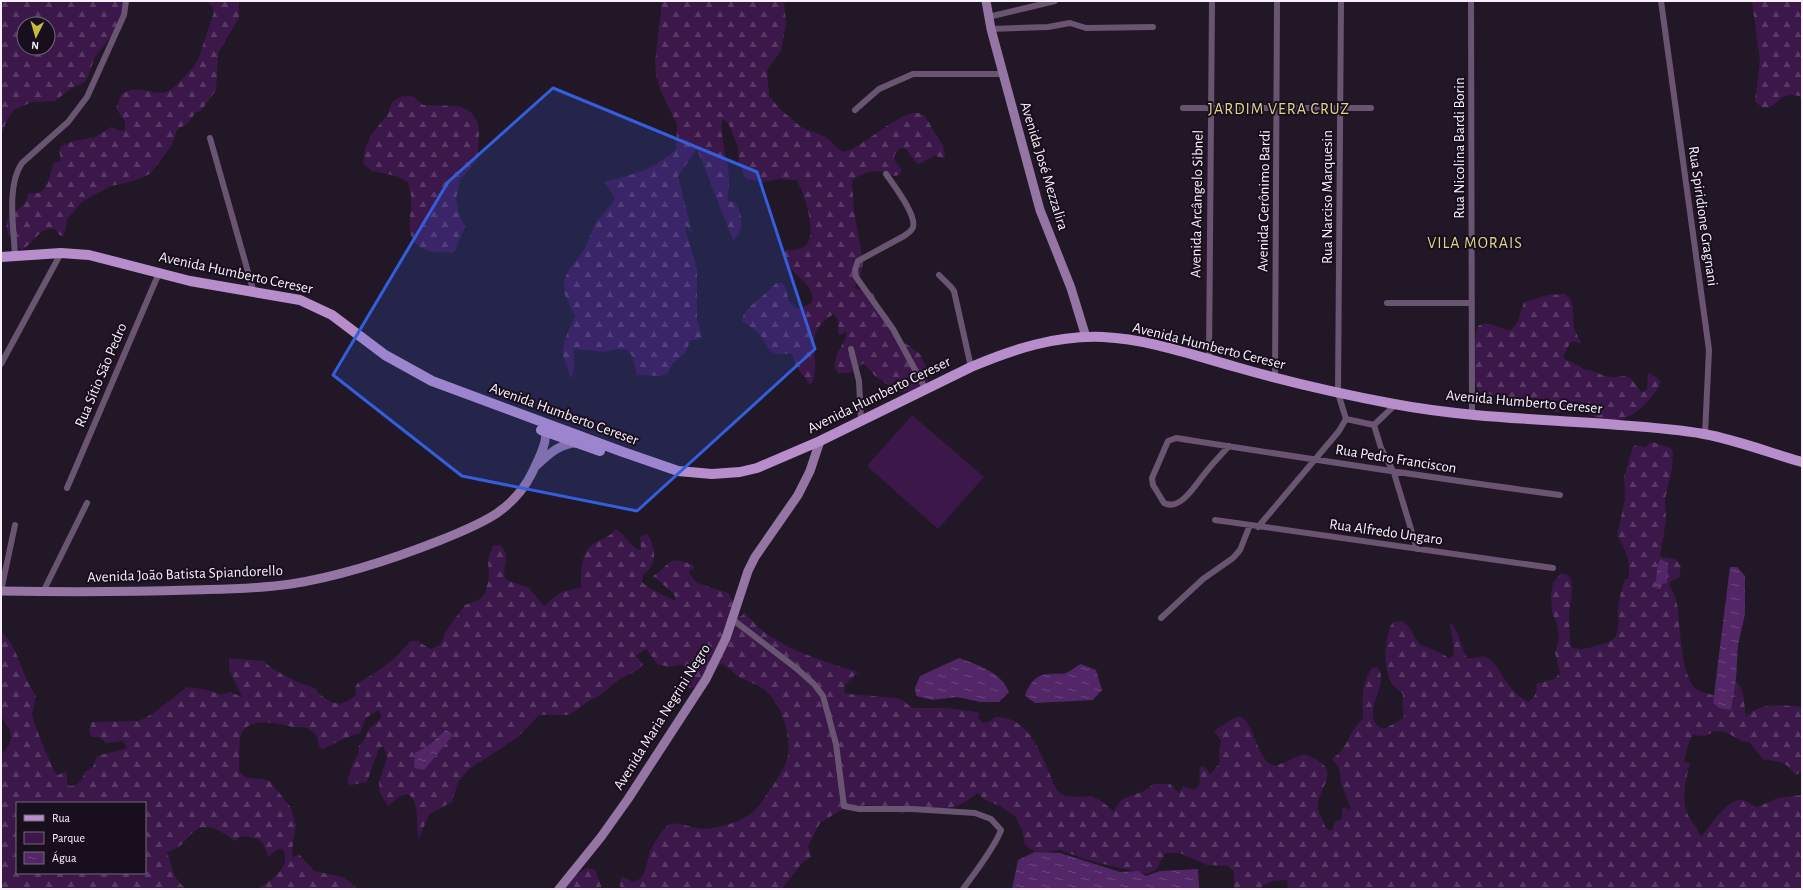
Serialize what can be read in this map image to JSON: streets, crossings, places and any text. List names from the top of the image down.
{
  "streets": {
    "main road": ["Avenida Humberto Cereser"],
    "street": [
      "Rua Nicolina Bardi Borin",
      "Avenida José Mezzalira",
      "Rua Narciso Marquesin",
      "Avenida Gerônimo Bardi",
      "Avenida Arcângelo Sibnel",
      "Rua Spiridione Gragnani",
      "Rua Sítio São Pedro",
      "Rua Pedro Franciscon",
      "Rua Alfredo Ungaro",
      "Avenida João Batista Spiandorello",
      "Avenida Maria Negrini Negro"
    ]
  },
  "crossings": [
    ["Rua Nicolina Bardi Borin", "Avenida Humberto Cereser"],
    ["Avenida José Mezzalira", "Avenida Humberto Cereser"],
    ["Rua Narciso Marquesin", "Avenida Humberto Cereser"],
    ["Avenida Gerônimo Bardi", "Avenida Humberto Cereser"],
    ["Avenida Arcângelo Sibnel", "Avenida Humberto Cereser"],
    ["Rua Spiridione Gragnani", "Avenida Humberto Cereser"],
    ["Avenida Humberto Cereser", "Rua Sítio São Pedro"],
    ["Avenida Humberto Cereser", "Avenida João Batista Spiandorello"],
    ["Avenida Humberto Cereser", "Avenida Maria Negrini Negro"]
  ],
  "districts": ["JARDIM VERA CRUZ", "VILA MORAIS"],
  "legend": ["Rua", "Parque", "Água"],
  "north": "bottom"
}
